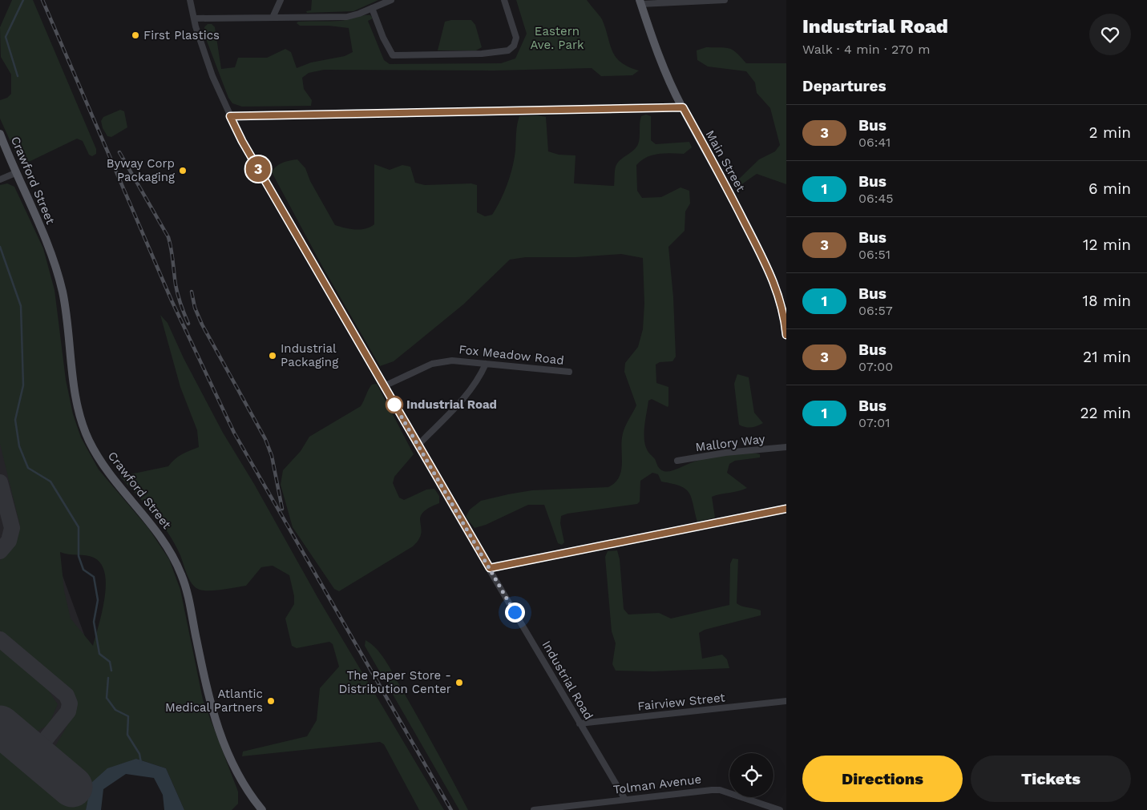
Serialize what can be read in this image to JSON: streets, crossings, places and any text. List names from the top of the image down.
{
  "streets": {
    "main road": ["Main Street", "Crawford Street"],
    "street": [
      "Fox Meadow Road",
      "Mallory Way",
      "Industrial Road",
      "Fairview Street",
      "Tolman Avenue"
    ]
  },
  "crossings": [
    ["Fox Meadow Road", "Industrial Road"],
    ["Industrial Road", "Fairview Street"],
    ["Industrial Road", "Tolman Avenue"]
  ],
  "parks": ["Eastern Ave. Park"],
  "places": [
    "First Plastics",
    "Byway Corp Packaging",
    "Industrial Packaging",
    "Industrial Road",
    "The Paper Store - Distribution Center",
    "Atlantic Medical Partners"
  ],
  "lines": ["bus line 3"],
  "page": {
    "on_map": "3",
    "heading": [
      ["Industrial Road", "Walk · 4 min · 270 m"],
      "Departures"
    ],
    "list": [
      {
        "mark": "3",
        "name": "Bus",
        "note": "06:41",
        "value": "2 min"
      },
      {
        "mark": "1",
        "name": "Bus",
        "note": "06:45",
        "value": "6 min"
      },
      {
        "mark": "3",
        "name": "Bus",
        "note": "06:51",
        "value": "12 min"
      },
      {
        "mark": "1",
        "name": "Bus",
        "note": "06:57",
        "value": "18 min"
      },
      {
        "mark": "3",
        "name": "Bus",
        "note": "07:00",
        "value": "21 min"
      },
      {
        "mark": "1",
        "name": "Bus",
        "note": "07:01",
        "value": "22 min"
      }
    ],
    "buttons": ["Directions", "Tickets"]
  }
}
